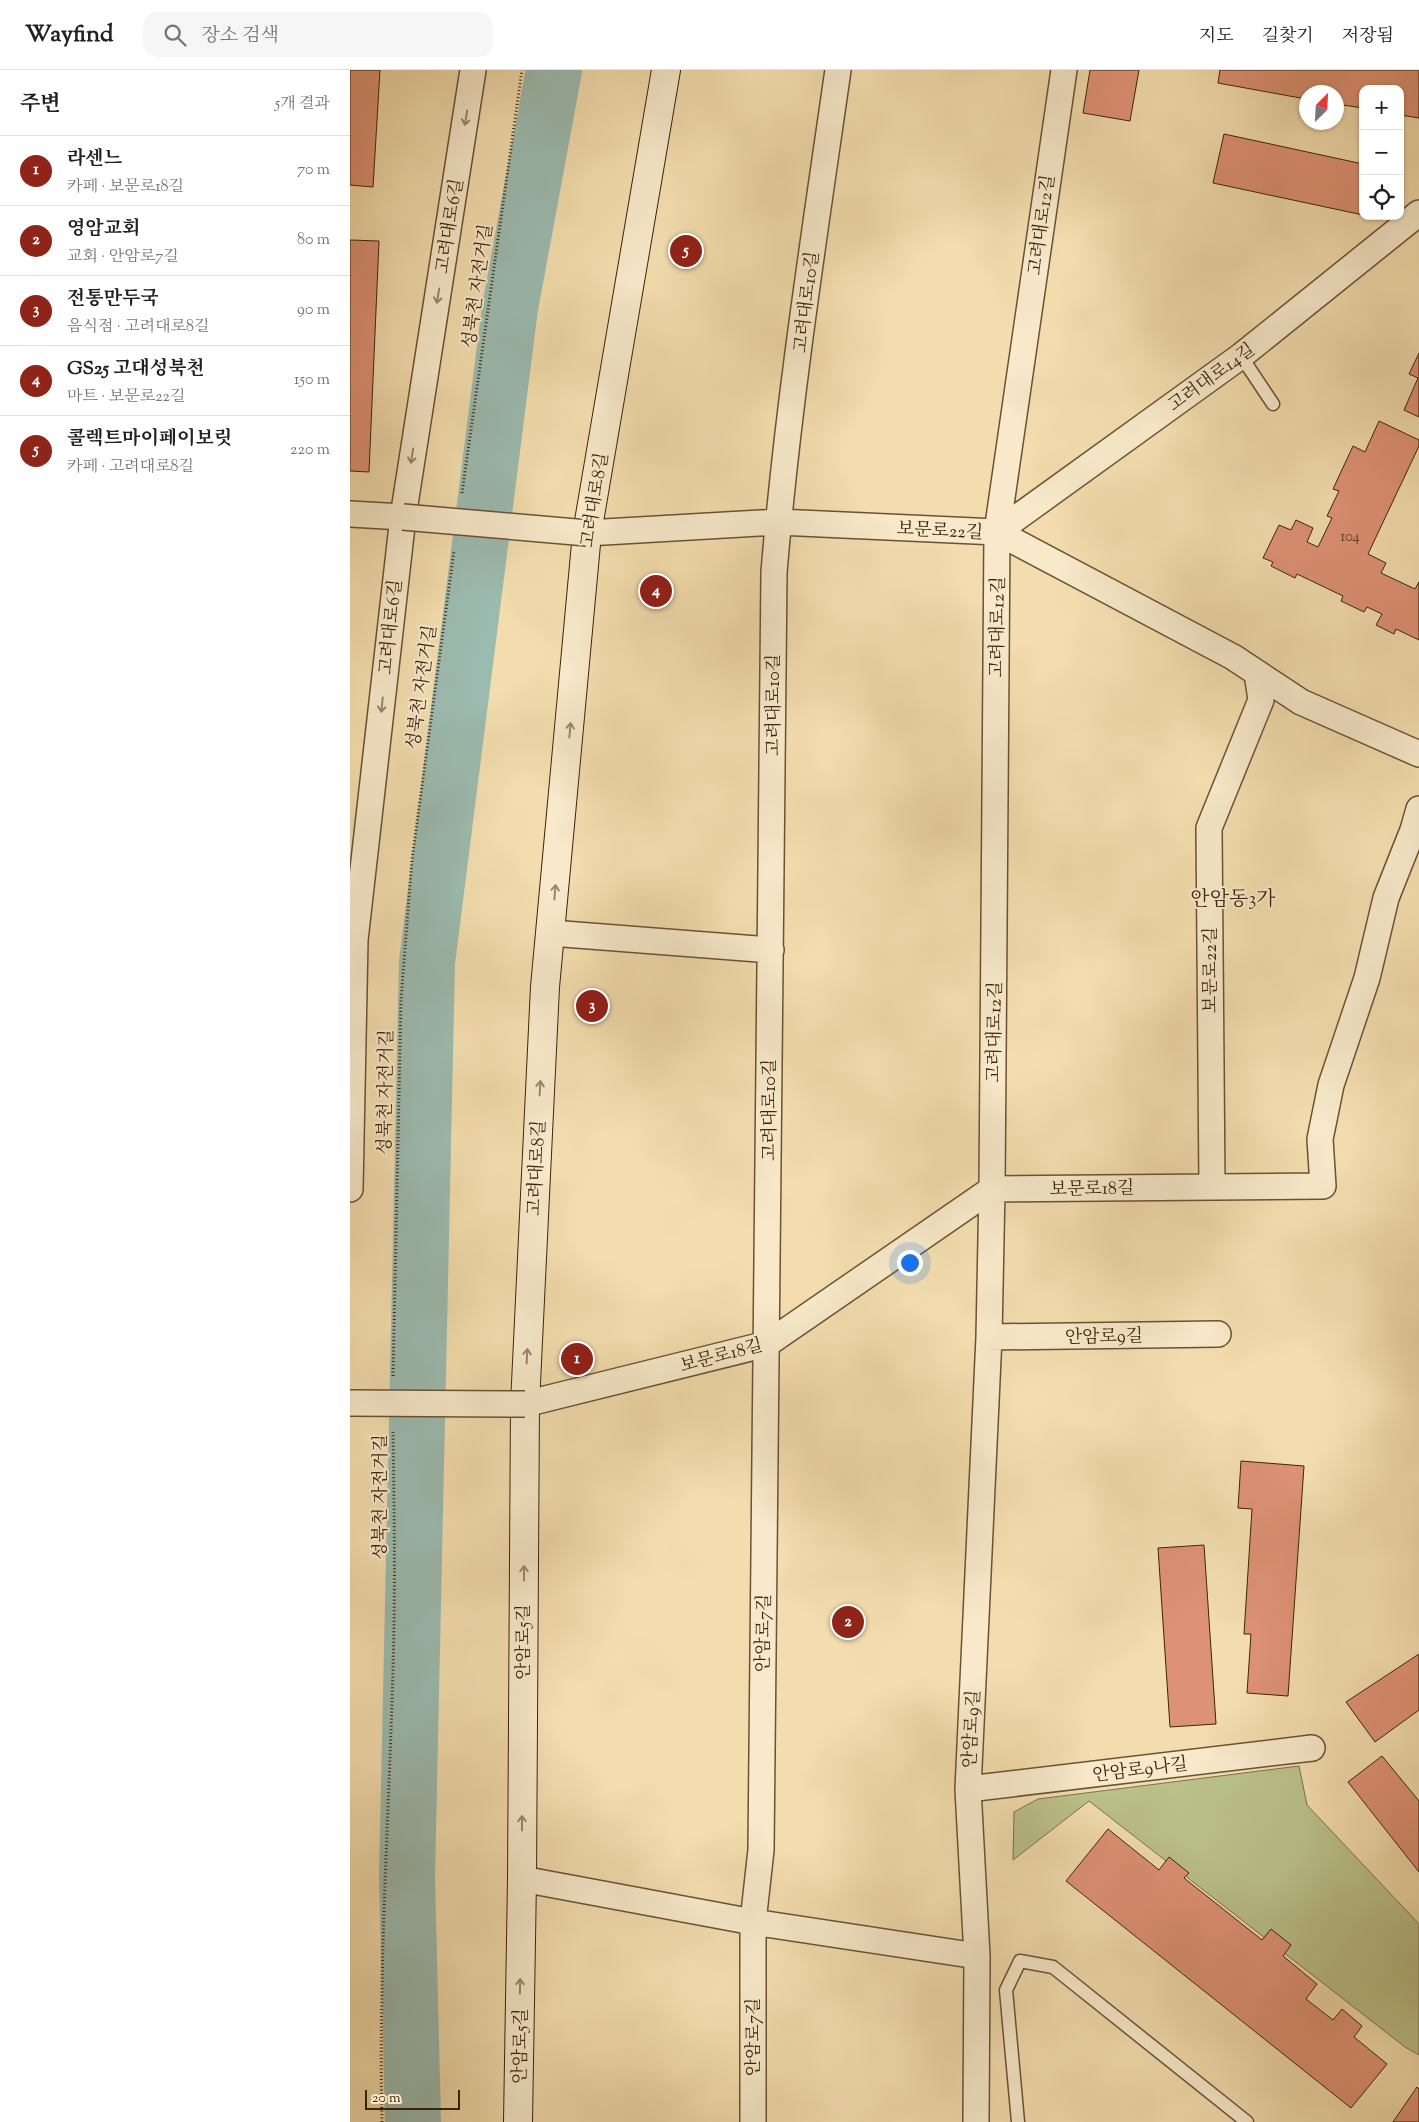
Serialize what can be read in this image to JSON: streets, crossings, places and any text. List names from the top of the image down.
{
  "streets": {
    "main road": ["고려대로8길", "안암로5길"],
    "street": [
      "고려대로12길",
      "고려대로6길",
      "고려대로10길",
      "고려대로14길",
      "보문로22길",
      "보문로18길",
      "안암로9길",
      "안암로7길",
      "안암로9나길"
    ],
    "path": ["성북천 자전거길"]
  },
  "crossings": [
    ["고려대로12길", "고려대로14길"],
    ["고려대로12길", "보문로22길"],
    ["고려대로12길", "보문로18길"],
    ["고려대로12길", "안암로9길"],
    ["고려대로6길", "보문로22길"],
    ["고려대로10길", "보문로22길"],
    ["고려대로10길", "보문로18길"],
    ["고려대로10길", "안암로7길"],
    ["고려대로14길", "보문로22길"],
    ["고려대로8길", "보문로22길"],
    ["고려대로8길", "보문로18길"],
    ["고려대로8길", "안암로5길"],
    ["보문로22길", "보문로18길"],
    ["보문로18길", "안암로9길"],
    ["보문로18길", "안암로7길"],
    ["보문로18길", "안암로5길"],
    ["안암로9길", "안암로9나길"]
  ],
  "one_way": ["고려대로6길", "고려대로8길", "안암로5길"],
  "districts": ["안암동3가"],
  "house_numbers": ["104"],
  "scale_bar": "20 m",
  "north": "top right",
  "page": {
    "header": "Wayfind",
    "search": "장소 검색",
    "nav": ["지도", "길찾기", "저장됨"],
    "heading": ["주변", "5개 결과"],
    "map_buttons": ["+", "−"],
    "list": [
      {
        "mark": "1",
        "name": "라센느",
        "note": "카페 · 보문로18길",
        "value": "70 m"
      },
      {
        "mark": "2",
        "name": "영암교회",
        "note": "교회 · 안암로7길",
        "value": "80 m"
      },
      {
        "mark": "3",
        "name": "전통만두국",
        "note": "음식점 · 고려대로8길",
        "value": "90 m"
      },
      {
        "mark": "4",
        "name": "GS25 고대성북천",
        "note": "마트 · 보문로22길",
        "value": "150 m"
      },
      {
        "mark": "5",
        "name": "콜렉트마이페이보릿",
        "note": "카페 · 고려대로8길",
        "value": "220 m"
      }
    ],
    "pins": [
      "5",
      "4",
      "3",
      "1",
      "2"
    ],
    "scale": "20 m"
  }
}
